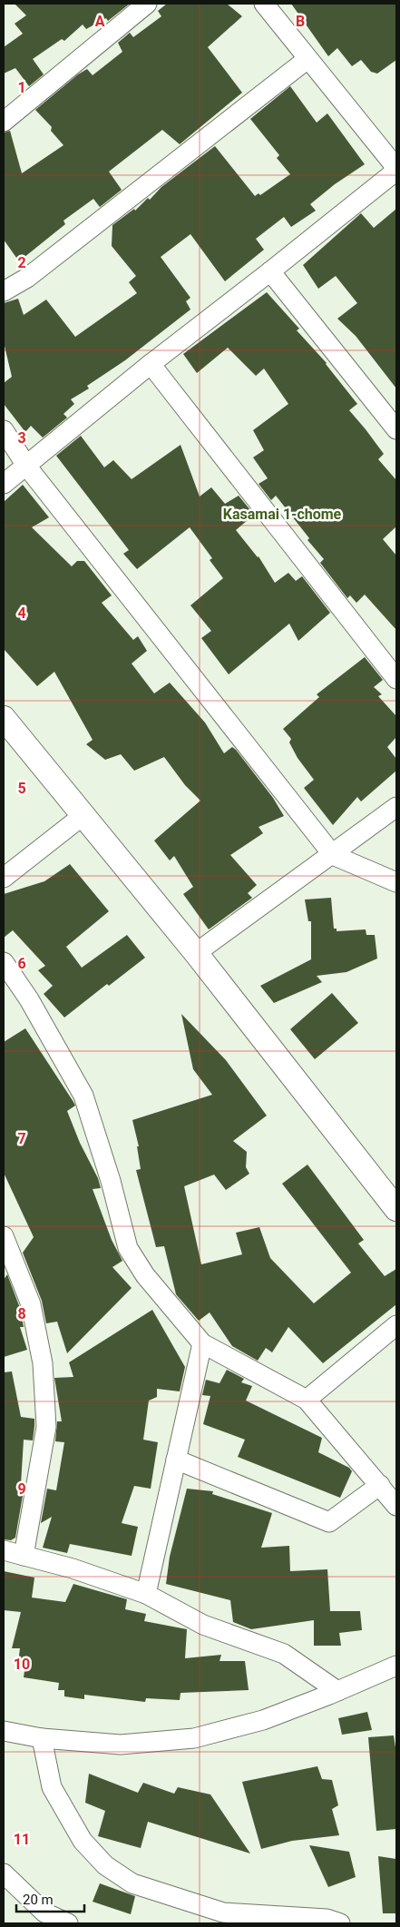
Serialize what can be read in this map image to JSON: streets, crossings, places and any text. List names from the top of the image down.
{
  "districts": ["Kasamai 1-chome"],
  "scale_bar": "20 m",
  "grid": {
    "columns": ["A", "B"],
    "rows": [
      "1",
      "2",
      "3",
      "4",
      "5",
      "6",
      "7",
      "8",
      "9",
      "10",
      "11"
    ]
  }
}
